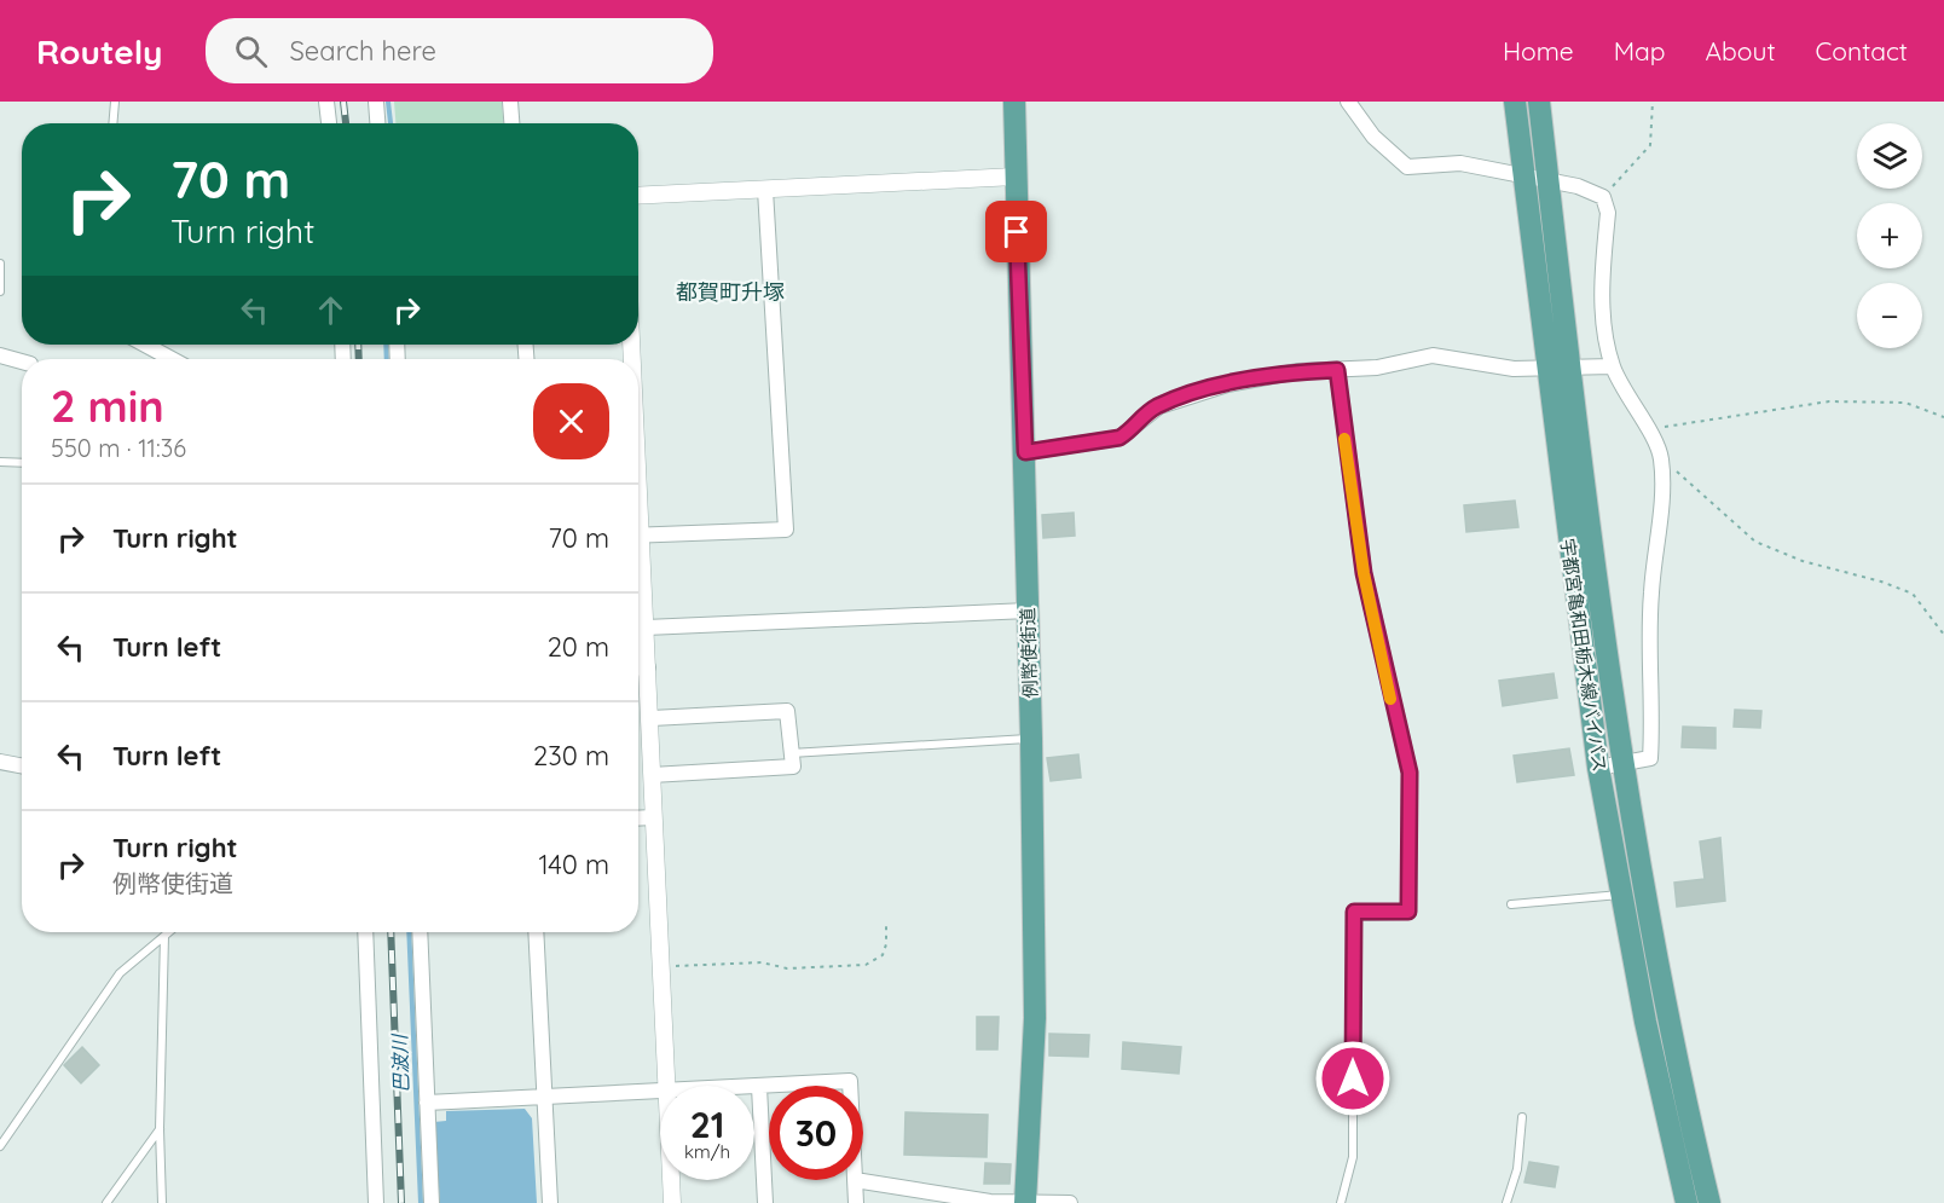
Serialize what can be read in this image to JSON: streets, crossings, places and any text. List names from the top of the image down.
{
  "streets": {
    "main road": ["例幣使街道", "宇都宮亀和田栃木線バイパス"]
  },
  "districts": ["都賀町升塚"],
  "water": ["巴波川"],
  "page": {
    "header": "Routely",
    "search": "Search here",
    "nav": [
      "Home",
      "Map",
      "About",
      "Contact"
    ],
    "map_buttons": ["+", "−"],
    "turn": ["70 m", "Turn right"],
    "heading": ["2 min", "550 m · 11:36"],
    "list": [
      {
        "name": "Turn right",
        "value": "70 m"
      },
      {
        "name": "Turn left",
        "value": "20 m"
      },
      {
        "name": "Turn left",
        "value": "230 m"
      },
      {
        "name": "Turn right",
        "note": "例幣使街道",
        "value": "140 m"
      }
    ],
    "speed": "21 km/h",
    "limit": "30"
  }
}
